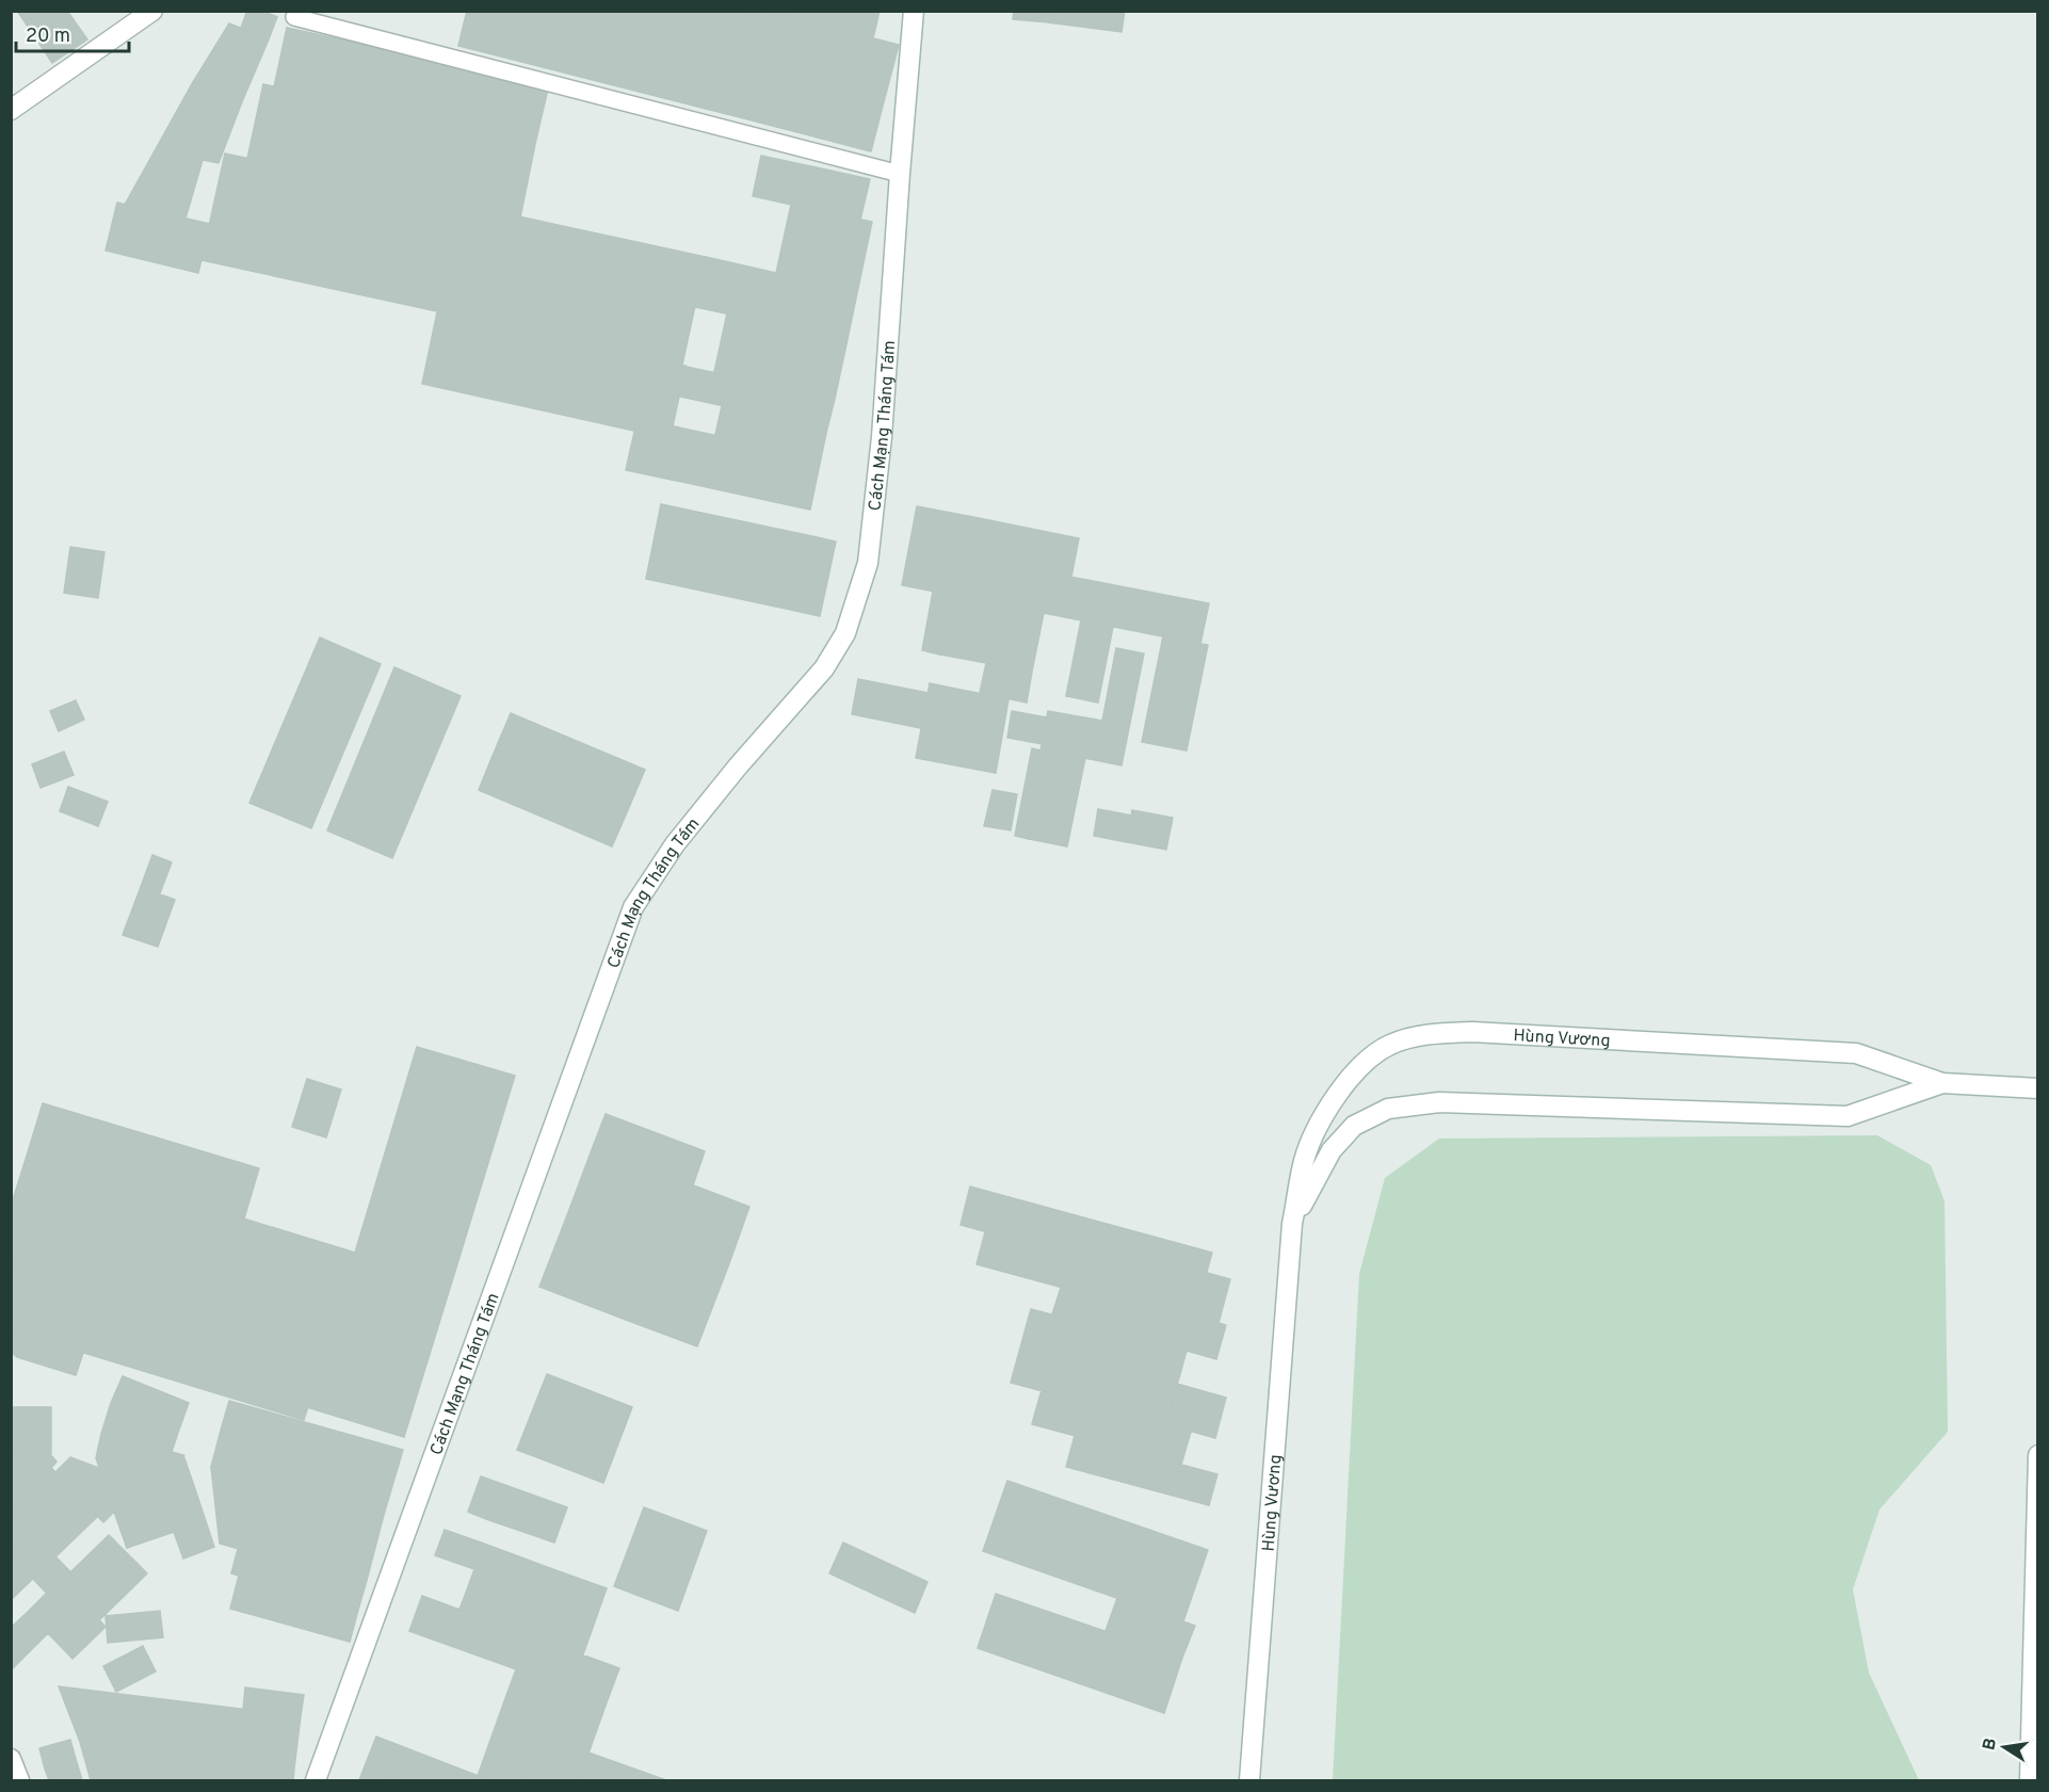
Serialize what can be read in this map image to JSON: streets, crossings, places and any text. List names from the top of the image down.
{
  "streets": {
    "street": ["Cách Mạng Tháng Tám", "Hùng Vương"]
  },
  "scale_bar": "20 m",
  "north": "left"
}
